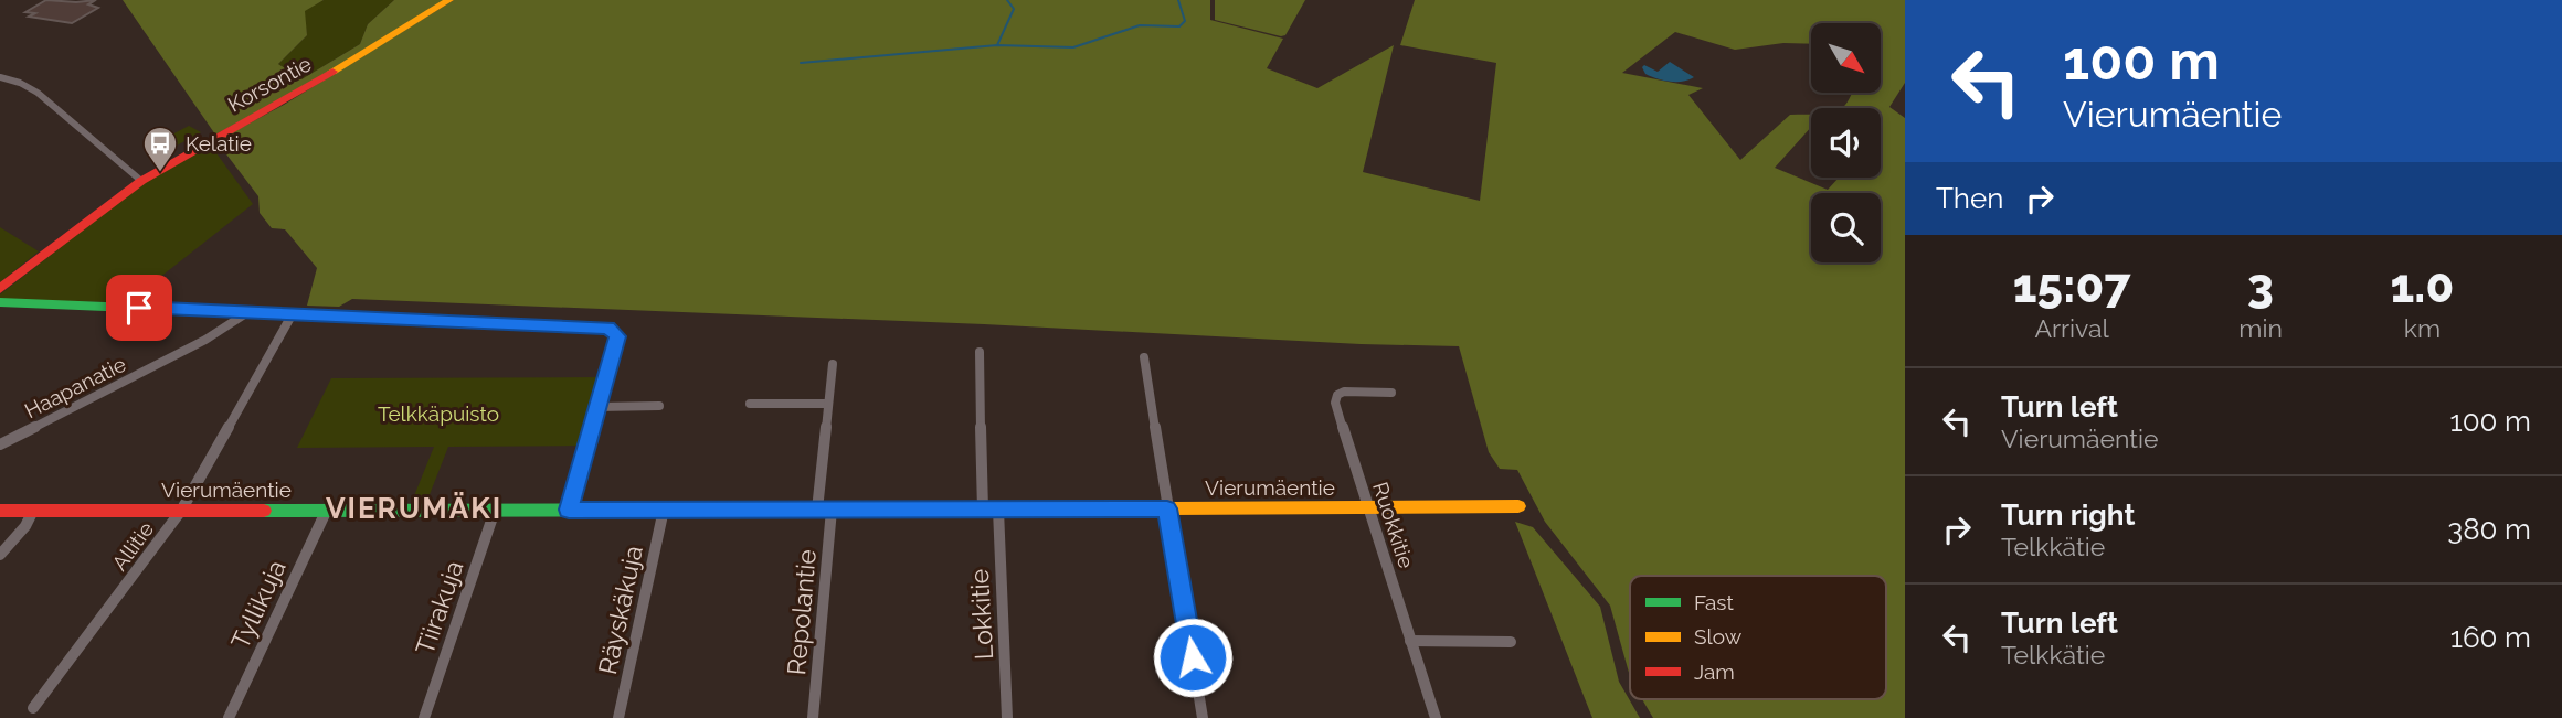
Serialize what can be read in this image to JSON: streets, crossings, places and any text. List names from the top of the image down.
{
  "streets": {
    "street": [
      "Korsontie",
      "Haapanatie",
      "Vierumäentie",
      "Ruokkitie",
      "Allitie",
      "Tyllikuja",
      "Tiirakuja",
      "Räyskäkuja",
      "Repolantie",
      "Lokkitie"
    ]
  },
  "crossings": [
    ["Vierumäentie", "Ruokkitie"],
    ["Vierumäentie", "Allitie"],
    ["Vierumäentie", "Tyllikuja"],
    ["Vierumäentie", "Tiirakuja"],
    ["Vierumäentie", "Räyskäkuja"],
    ["Vierumäentie", "Repolantie"],
    ["Vierumäentie", "Lokkitie"]
  ],
  "districts": ["VIERUMÄKI"],
  "parks": ["Telkkäpuisto"],
  "places": {
    "bus stop": ["Kelatie"]
  },
  "legend": ["Fast", "Slow", "Jam"],
  "north": "bottom right",
  "page": {
    "turn": ["100 m", "Vierumäentie"],
    "then": "Then",
    "eta": [
      "15:07",
      "Arrival",
      "3",
      "min",
      "1.0",
      "km"
    ],
    "list": [
      {
        "name": "Turn left",
        "note": "Vierumäentie",
        "value": "100 m"
      },
      {
        "name": "Turn right",
        "note": "Telkkätie",
        "value": "380 m"
      },
      {
        "name": "Turn left",
        "note": "Telkkätie",
        "value": "160 m"
      }
    ]
  }
}
